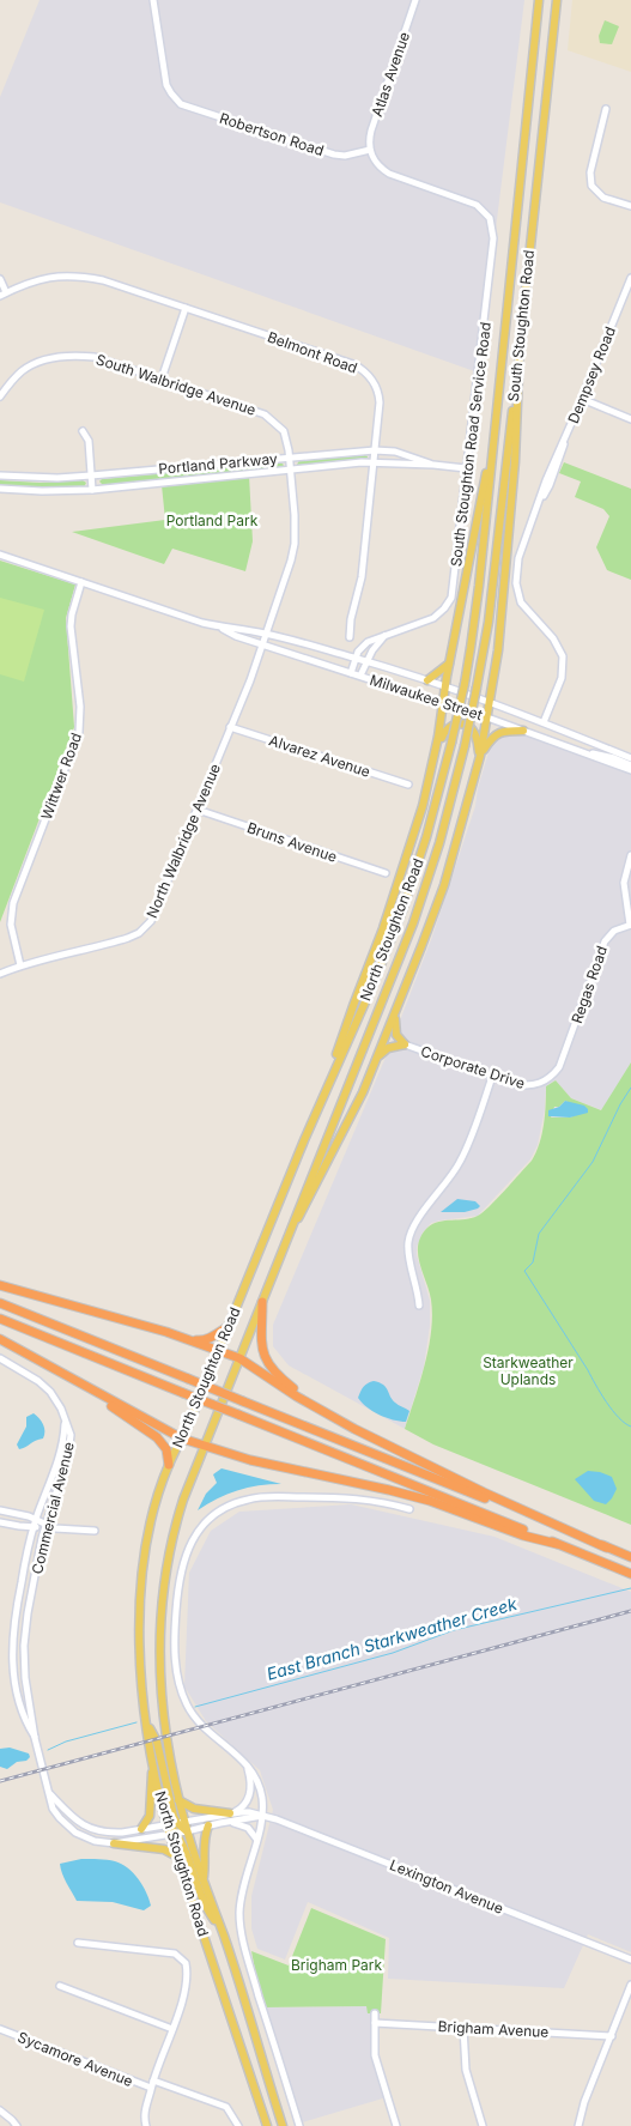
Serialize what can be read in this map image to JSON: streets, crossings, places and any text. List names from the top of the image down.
{
  "streets": {
    "main road": ["South Stoughton Road", "North Stoughton Road"],
    "street": [
      "Atlas Avenue",
      "Robertson Road",
      "Belmont Road",
      "Dempsey Road",
      "South Walbridge Avenue",
      "South Stoughton Road Service Road",
      "Portland Parkway",
      "Milwaukee Street",
      "Alvarez Avenue",
      "Wittwer Road",
      "North Walbridge Avenue",
      "Bruns Avenue",
      "Regas Road",
      "Corporate Drive",
      "Commercial Avenue",
      "Lexington Avenue",
      "Brigham Avenue",
      "Sycamore Avenue"
    ]
  },
  "crossings": [
    ["Atlas Avenue", "Robertson Road"],
    ["Atlas Avenue", "South Stoughton Road Service Road"],
    ["Robertson Road", "South Stoughton Road Service Road"],
    ["South Stoughton Road", "North Stoughton Road"],
    ["Belmont Road", "Portland Parkway"],
    ["Dempsey Road", "Milwaukee Street"],
    ["South Walbridge Avenue", "Portland Parkway"],
    ["South Walbridge Avenue", "Milwaukee Street"],
    ["South Walbridge Avenue", "North Walbridge Avenue"],
    ["South Stoughton Road Service Road", "Portland Parkway"],
    ["South Stoughton Road Service Road", "Milwaukee Street"],
    ["Milwaukee Street", "Wittwer Road"],
    ["Milwaukee Street", "North Walbridge Avenue"],
    ["Alvarez Avenue", "North Walbridge Avenue"],
    ["Wittwer Road", "North Walbridge Avenue"],
    ["North Walbridge Avenue", "Bruns Avenue"],
    ["North Stoughton Road", "Commercial Avenue"],
    ["Regas Road", "Corporate Drive"],
    ["Commercial Avenue", "Lexington Avenue"]
  ],
  "water": ["East Branch Starkweather Creek"],
  "parks": ["Portland Park", "Starkweather Uplands", "Brigham Park"]
}
